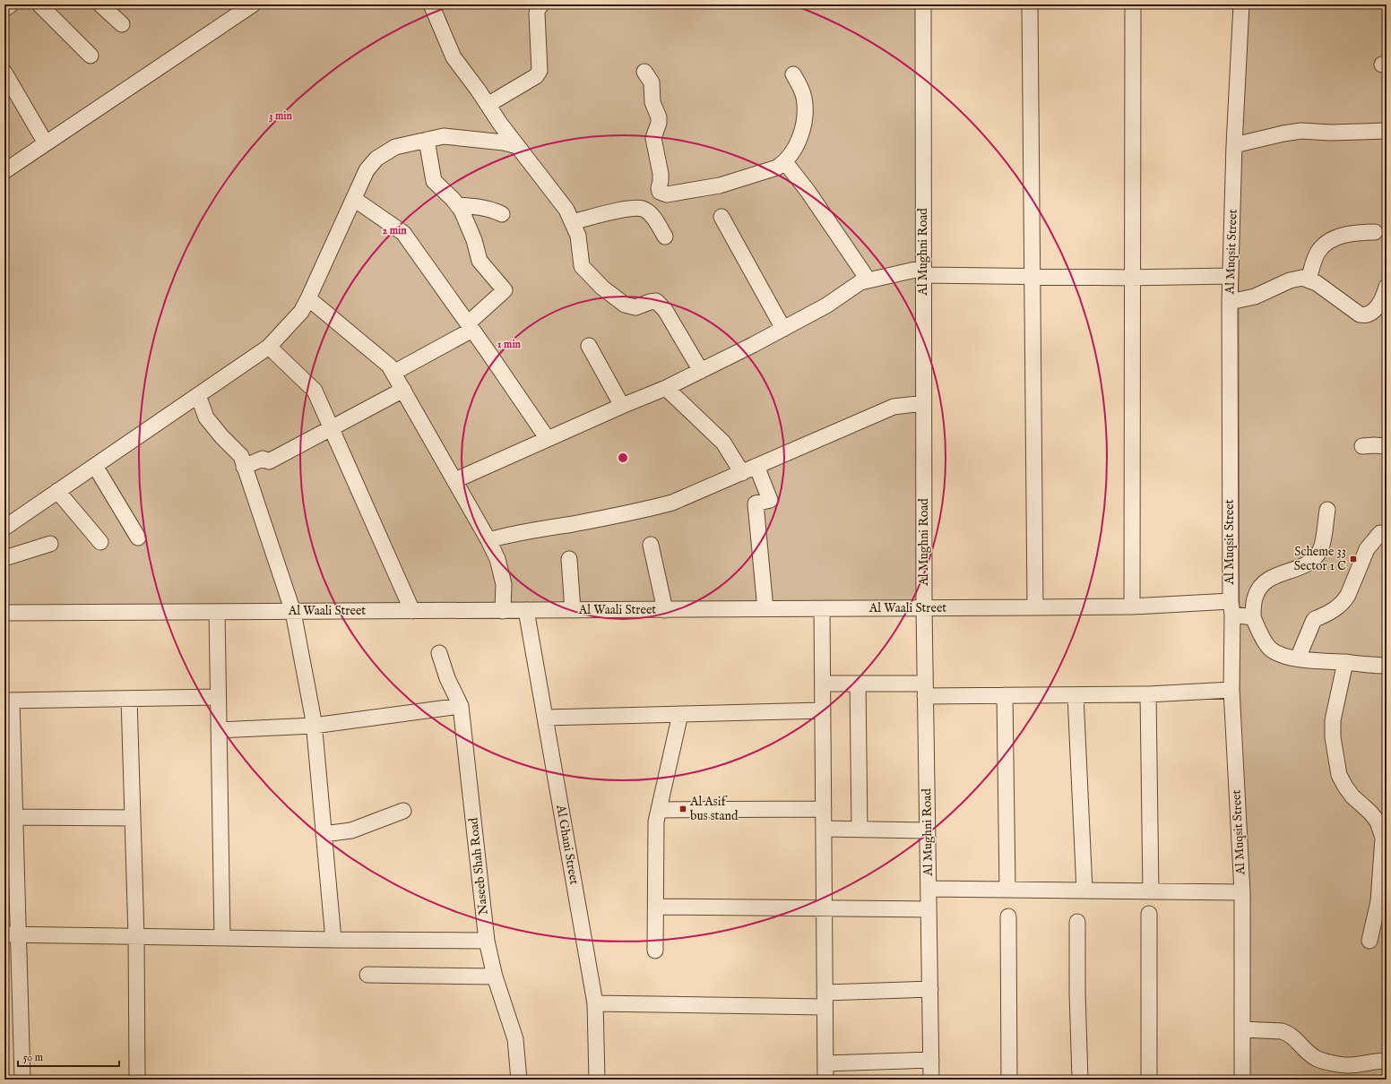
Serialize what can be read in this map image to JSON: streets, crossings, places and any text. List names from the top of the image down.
{
  "streets": {
    "street": [
      "Al Mughni Road",
      "Al Muqsit Street",
      "Al Waali Street",
      "Al Ghani Street",
      "Naseeb Shah Road"
    ]
  },
  "crossings": [
    ["Al Mughni Road", "Al Waali Street"],
    ["Al Muqsit Street", "Al Waali Street"],
    ["Al Waali Street", "Al Ghani Street"]
  ],
  "places": {
    "transit": ["Scheme 33 Sector 1 C", "Al Asif bus stand"]
  },
  "scale_bar": "50 m",
  "rings": ["3 min", "2 min", "1 min"]
}
